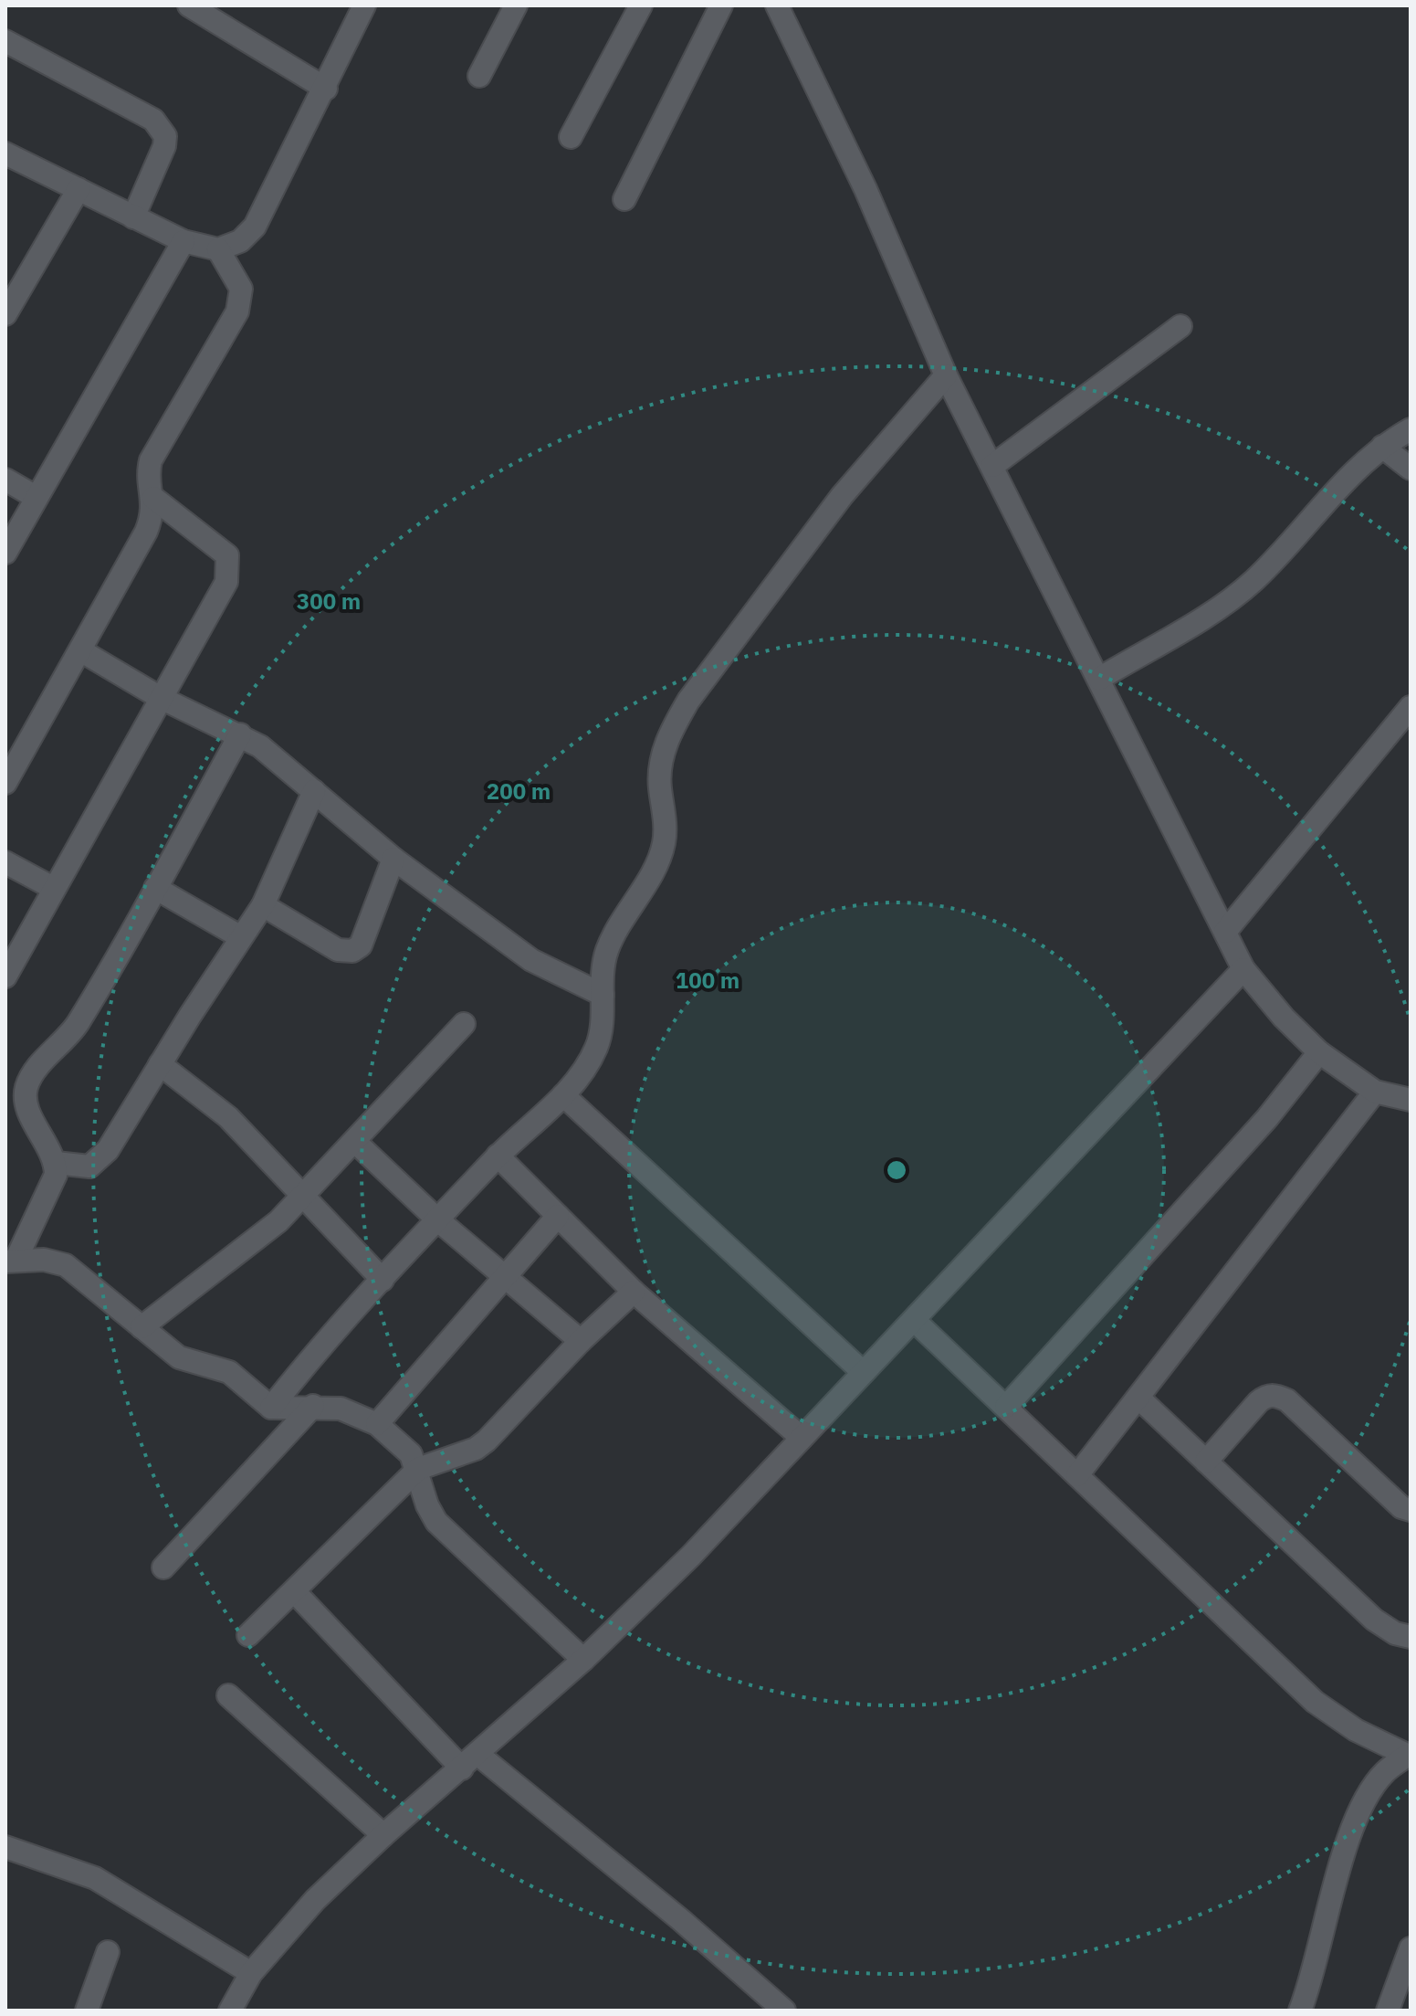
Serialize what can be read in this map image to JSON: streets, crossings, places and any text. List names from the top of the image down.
{
  "rings": ["300 m", "200 m", "100 m"]
}
